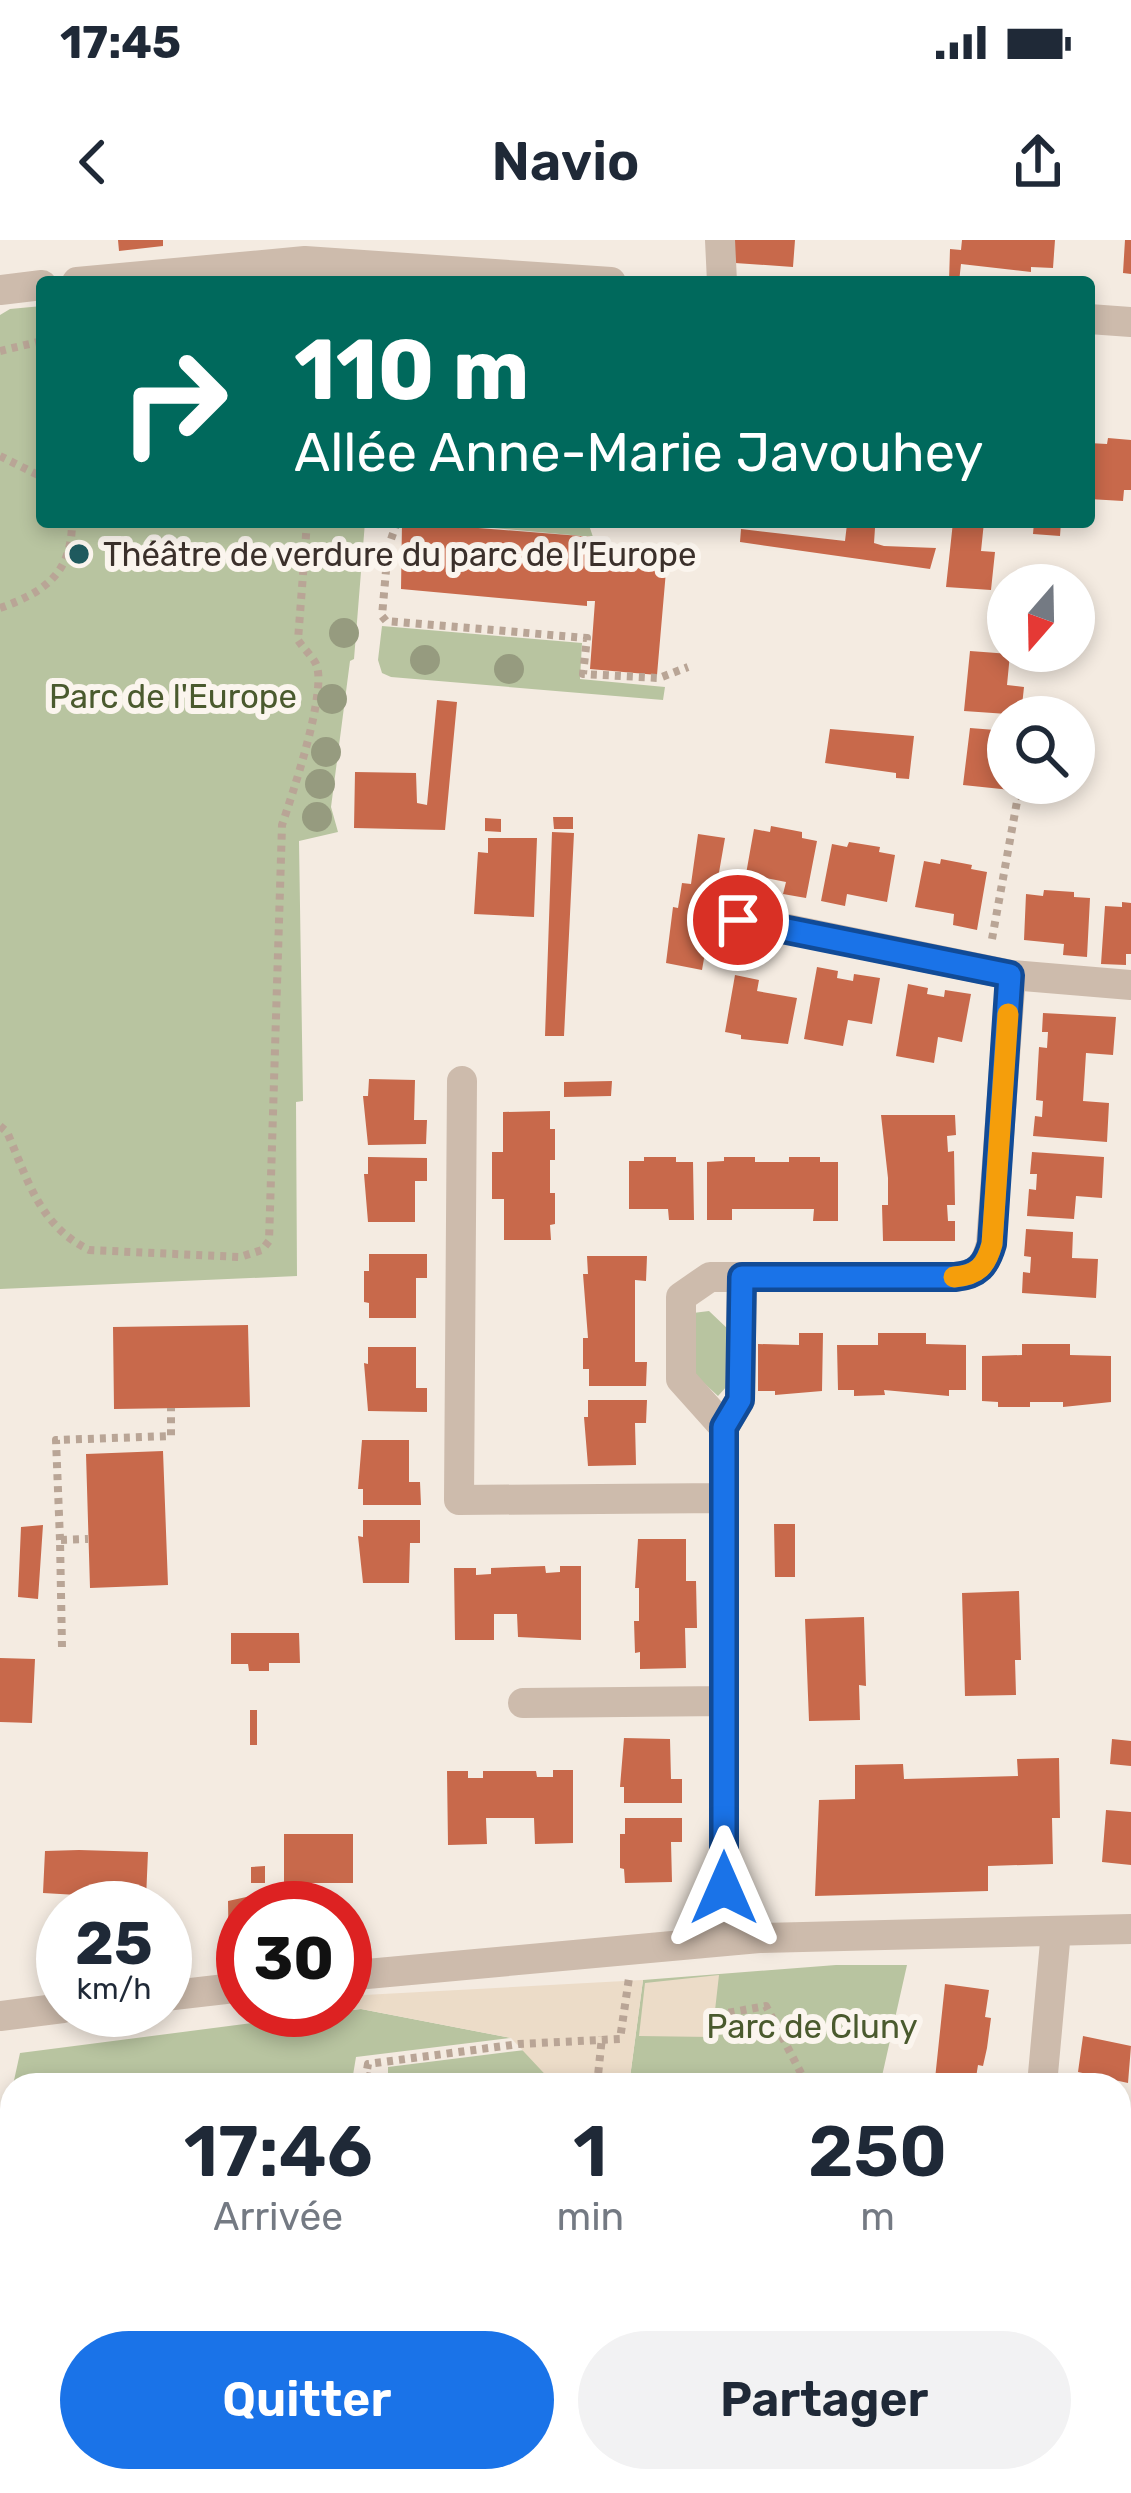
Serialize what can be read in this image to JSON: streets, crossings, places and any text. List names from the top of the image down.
{
  "parks": ["Parc de l'Europe", "Parc de Cluny"],
  "places": ["Théâtre de verdure du parc de l’Europe"],
  "north": "bottom",
  "page": {
    "status": "17:45",
    "header": "Navio",
    "turn": ["110 m", "Allée Anne-Marie Javouhey"],
    "speed": "25 km/h",
    "limit": "30",
    "eta": [
      "17:46",
      "Arrivée",
      "1",
      "min",
      "250",
      "m"
    ],
    "buttons": ["Quitter", "Partager"]
  }
}
